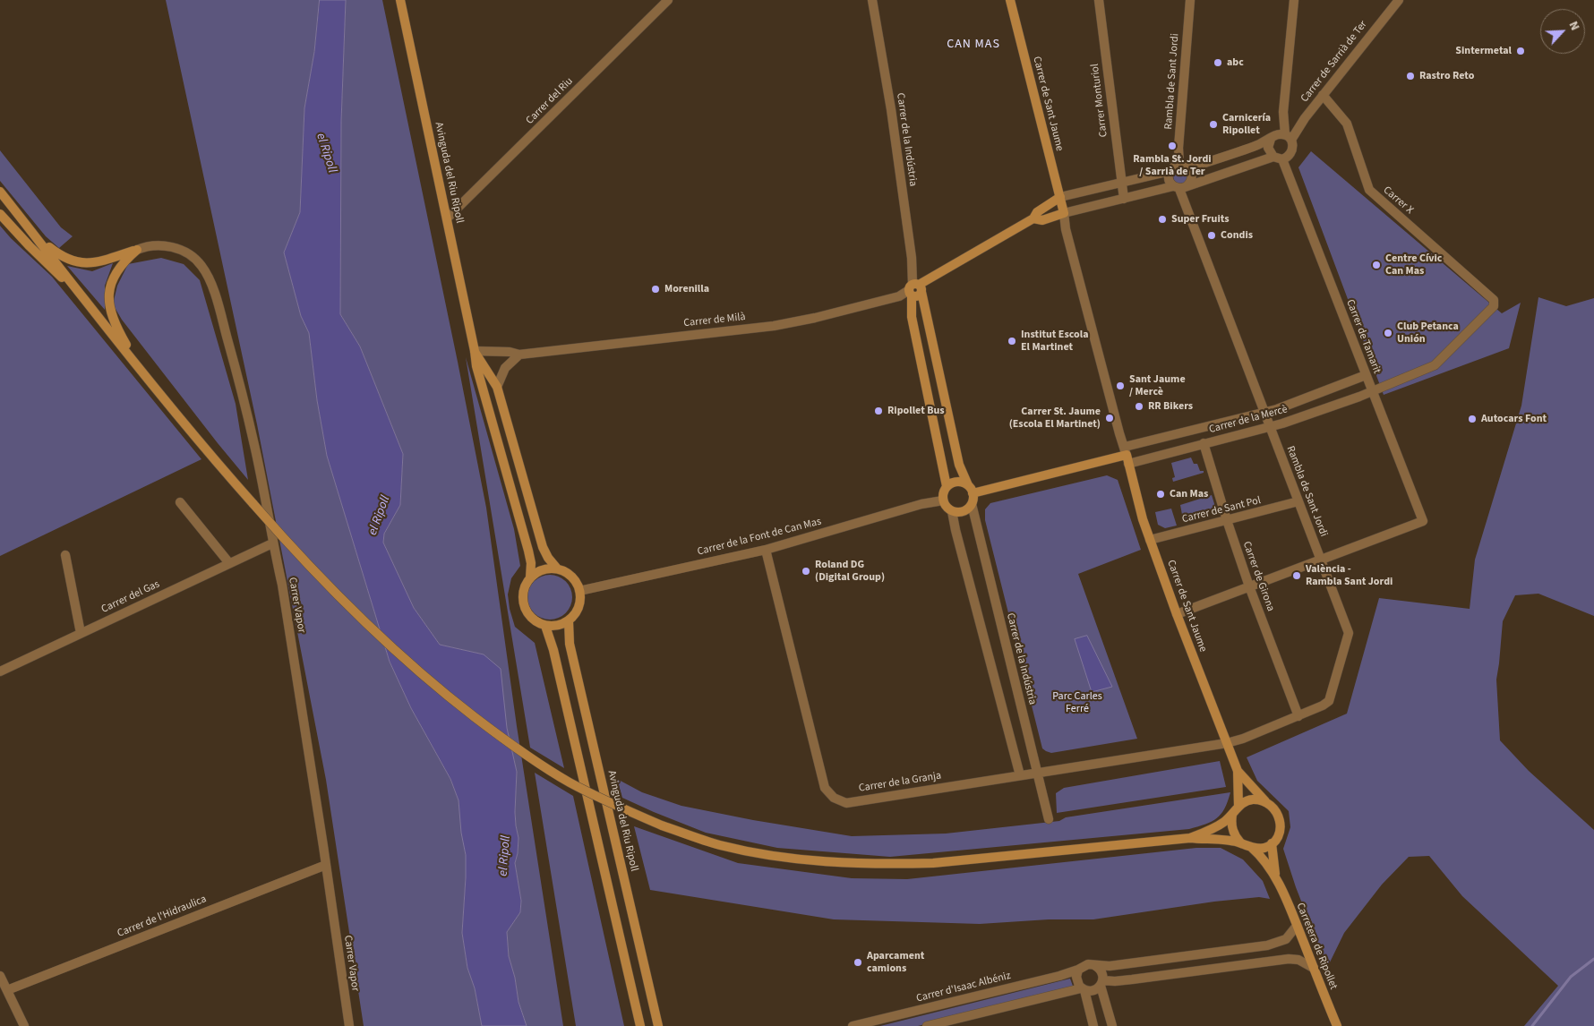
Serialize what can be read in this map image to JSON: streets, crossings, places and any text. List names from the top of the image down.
{
  "streets": {
    "street": [
      "Carrer de Sarrià de Ter",
      "Rambla de Sant Jordi",
      "Carrer Monturiol",
      "Carrer del Riu",
      "Carrer de Sant Jaume",
      "Carrer de la Indústria",
      "Avinguda del Riu Ripoll",
      "Carrer X",
      "Carrer de Milà",
      "Carrer de Tamarit",
      "Carrer de la Mercè",
      "Carrer de Sant Pol",
      "Carrer de la Font de Can Mas",
      "Carrer de Girona",
      "Carrer del Gas",
      "Carrer Vapor",
      "Carrer de la Granja",
      "Carrer de l'Hidraulica",
      "Carretera de Ripollet",
      "Carrer d'Isaac Albéniz"
    ]
  },
  "crossings": [
    ["Carrer de Sarrià de Ter", "Carrer X"],
    ["Carrer de Sarrià de Ter", "Carrer de Tamarit"],
    ["Rambla de Sant Jordi", "Carrer de Sant Jaume"],
    ["Rambla de Sant Jordi", "Carrer de Tamarit"],
    ["Rambla de Sant Jordi", "Carrer de la Mercè"],
    ["Rambla de Sant Jordi", "Carrer de Sant Pol"],
    ["Rambla de Sant Jordi", "Carrer de Girona"],
    ["Rambla de Sant Jordi", "Carrer de la Granja"],
    ["Carrer del Riu", "Avinguda del Riu Ripoll"],
    ["Carrer de Sant Jaume", "Carrer de Milà"],
    ["Carrer de Sant Jaume", "Carrer de la Mercè"],
    ["Carrer de Sant Jaume", "Carrer de Sant Pol"],
    ["Carrer de Sant Jaume", "Carrer de la Granja"],
    ["Carrer de Sant Jaume", "Carretera de Ripollet"],
    ["Carrer de la Indústria", "Carrer de Milà"],
    ["Carrer de la Indústria", "Carrer de la Font de Can Mas"],
    ["Carrer de la Indústria", "Carrer de la Granja"],
    ["Avinguda del Riu Ripoll", "Carrer de Milà"],
    ["Avinguda del Riu Ripoll", "Carrer de la Font de Can Mas"],
    ["Carrer X", "Carrer de la Mercè"],
    ["Carrer de Tamarit", "Carrer de la Mercè"],
    ["Carrer de la Mercè", "Carrer de Girona"],
    ["Carrer de Sant Pol", "Carrer de Girona"],
    ["Carrer de la Font de Can Mas", "Carrer de la Granja"],
    ["Carrer del Gas", "Carrer Vapor"],
    ["Carrer Vapor", "Carrer de l'Hidraulica"],
    ["Carretera de Ripollet", "Carrer d'Isaac Albéniz"]
  ],
  "districts": ["CAN MAS"],
  "water": ["el Ripoll"],
  "parks": ["Parc Carles Ferré"],
  "places": [
    "Sintermetal",
    "abc",
    "Rastro Reto",
    "Carnicería Ripollet",
    "Rambla St. Jordi / Sarrià de Ter",
    "Super Fruits",
    "Condis",
    "Centre Cívic Can Mas",
    "Morenilla",
    "Club Petanca Unión",
    "Institut Escola El Martinet",
    "Sant Jaume / Mercè",
    "RR Bikers",
    "Ripollet Bus",
    "Carrer St. Jaume (Escola El Martinet)",
    "Autocars Font",
    "Can Mas",
    "Roland DG (Digital Group)",
    "València - Rambla Sant Jordi",
    "Aparcament camions"
  ],
  "north": "top right"
}
